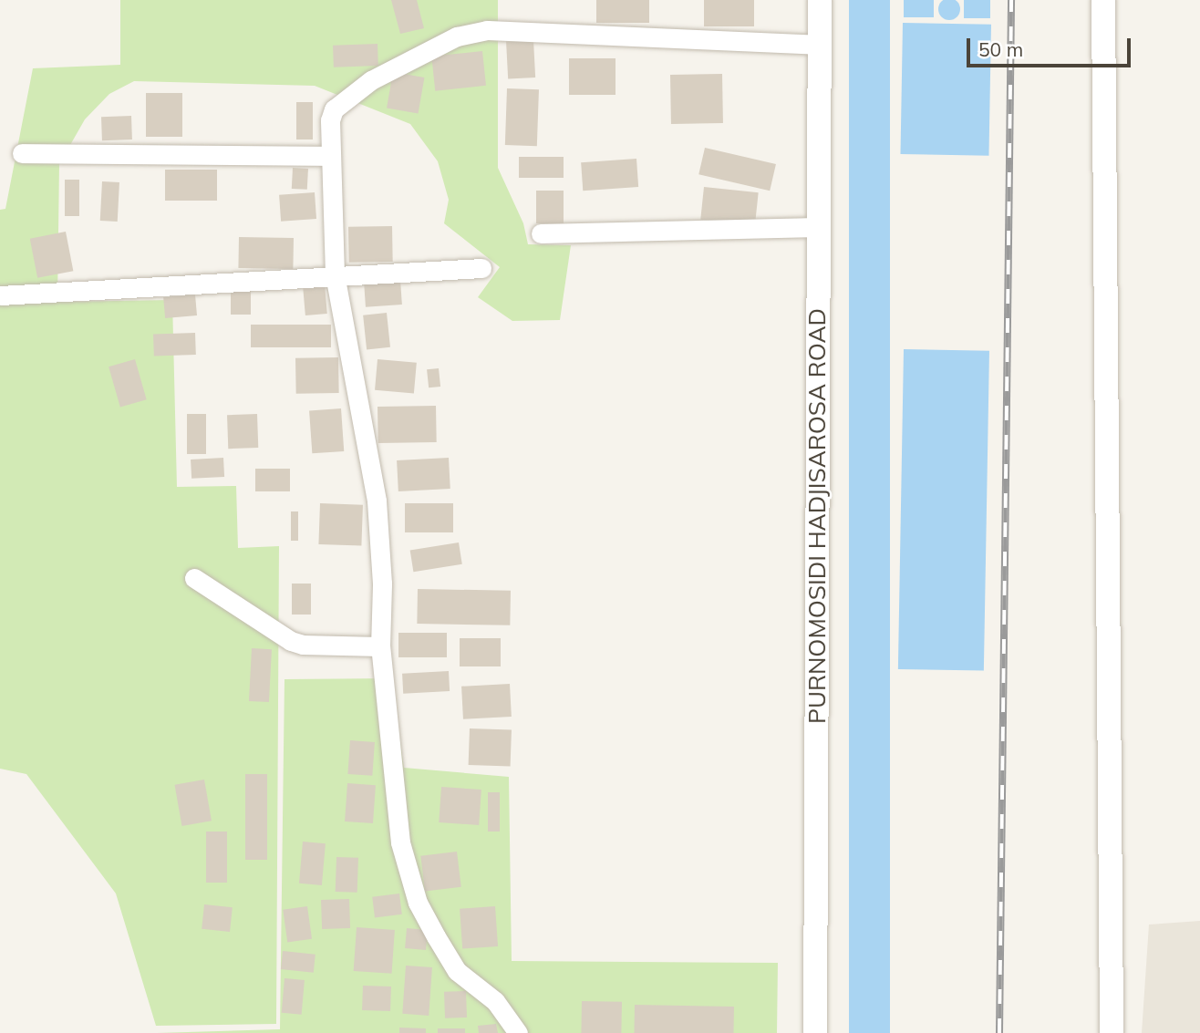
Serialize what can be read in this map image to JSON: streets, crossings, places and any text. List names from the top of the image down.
{
  "streets": {
    "street": ["PURNOMOSIDI HADJISAROSA ROAD"]
  },
  "scale_bar": "50 m"
}
